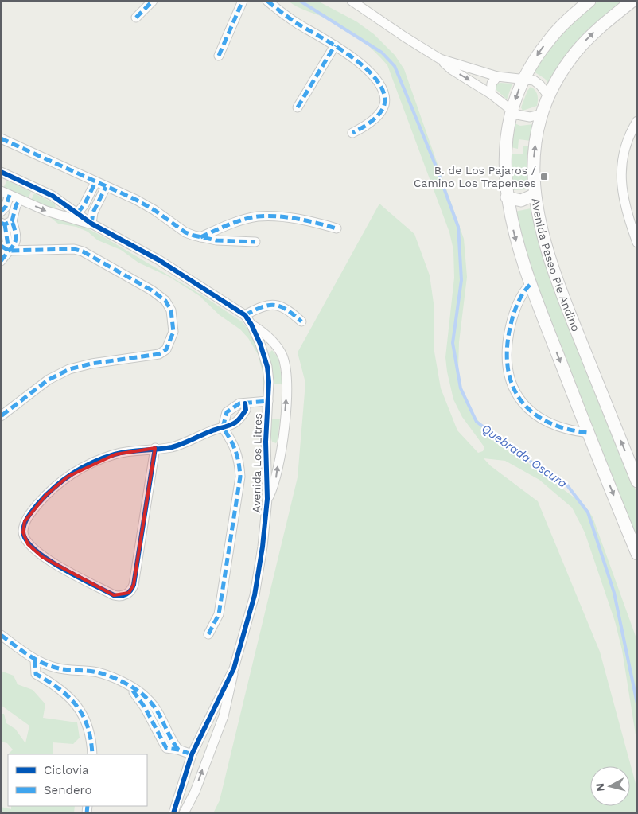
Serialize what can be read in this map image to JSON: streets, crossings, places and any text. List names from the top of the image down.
{
  "streets": {
    "main road": ["Avenida Paseo Pie Andino"],
    "street": ["Avenida Los Litres"]
  },
  "water": ["Quebrada Oscura"],
  "places": {
    "transit": ["B. de Los Pajaros / Camino Los Trapenses"]
  },
  "legend": ["Ciclovía", "Sendero"],
  "north": "left"
}
